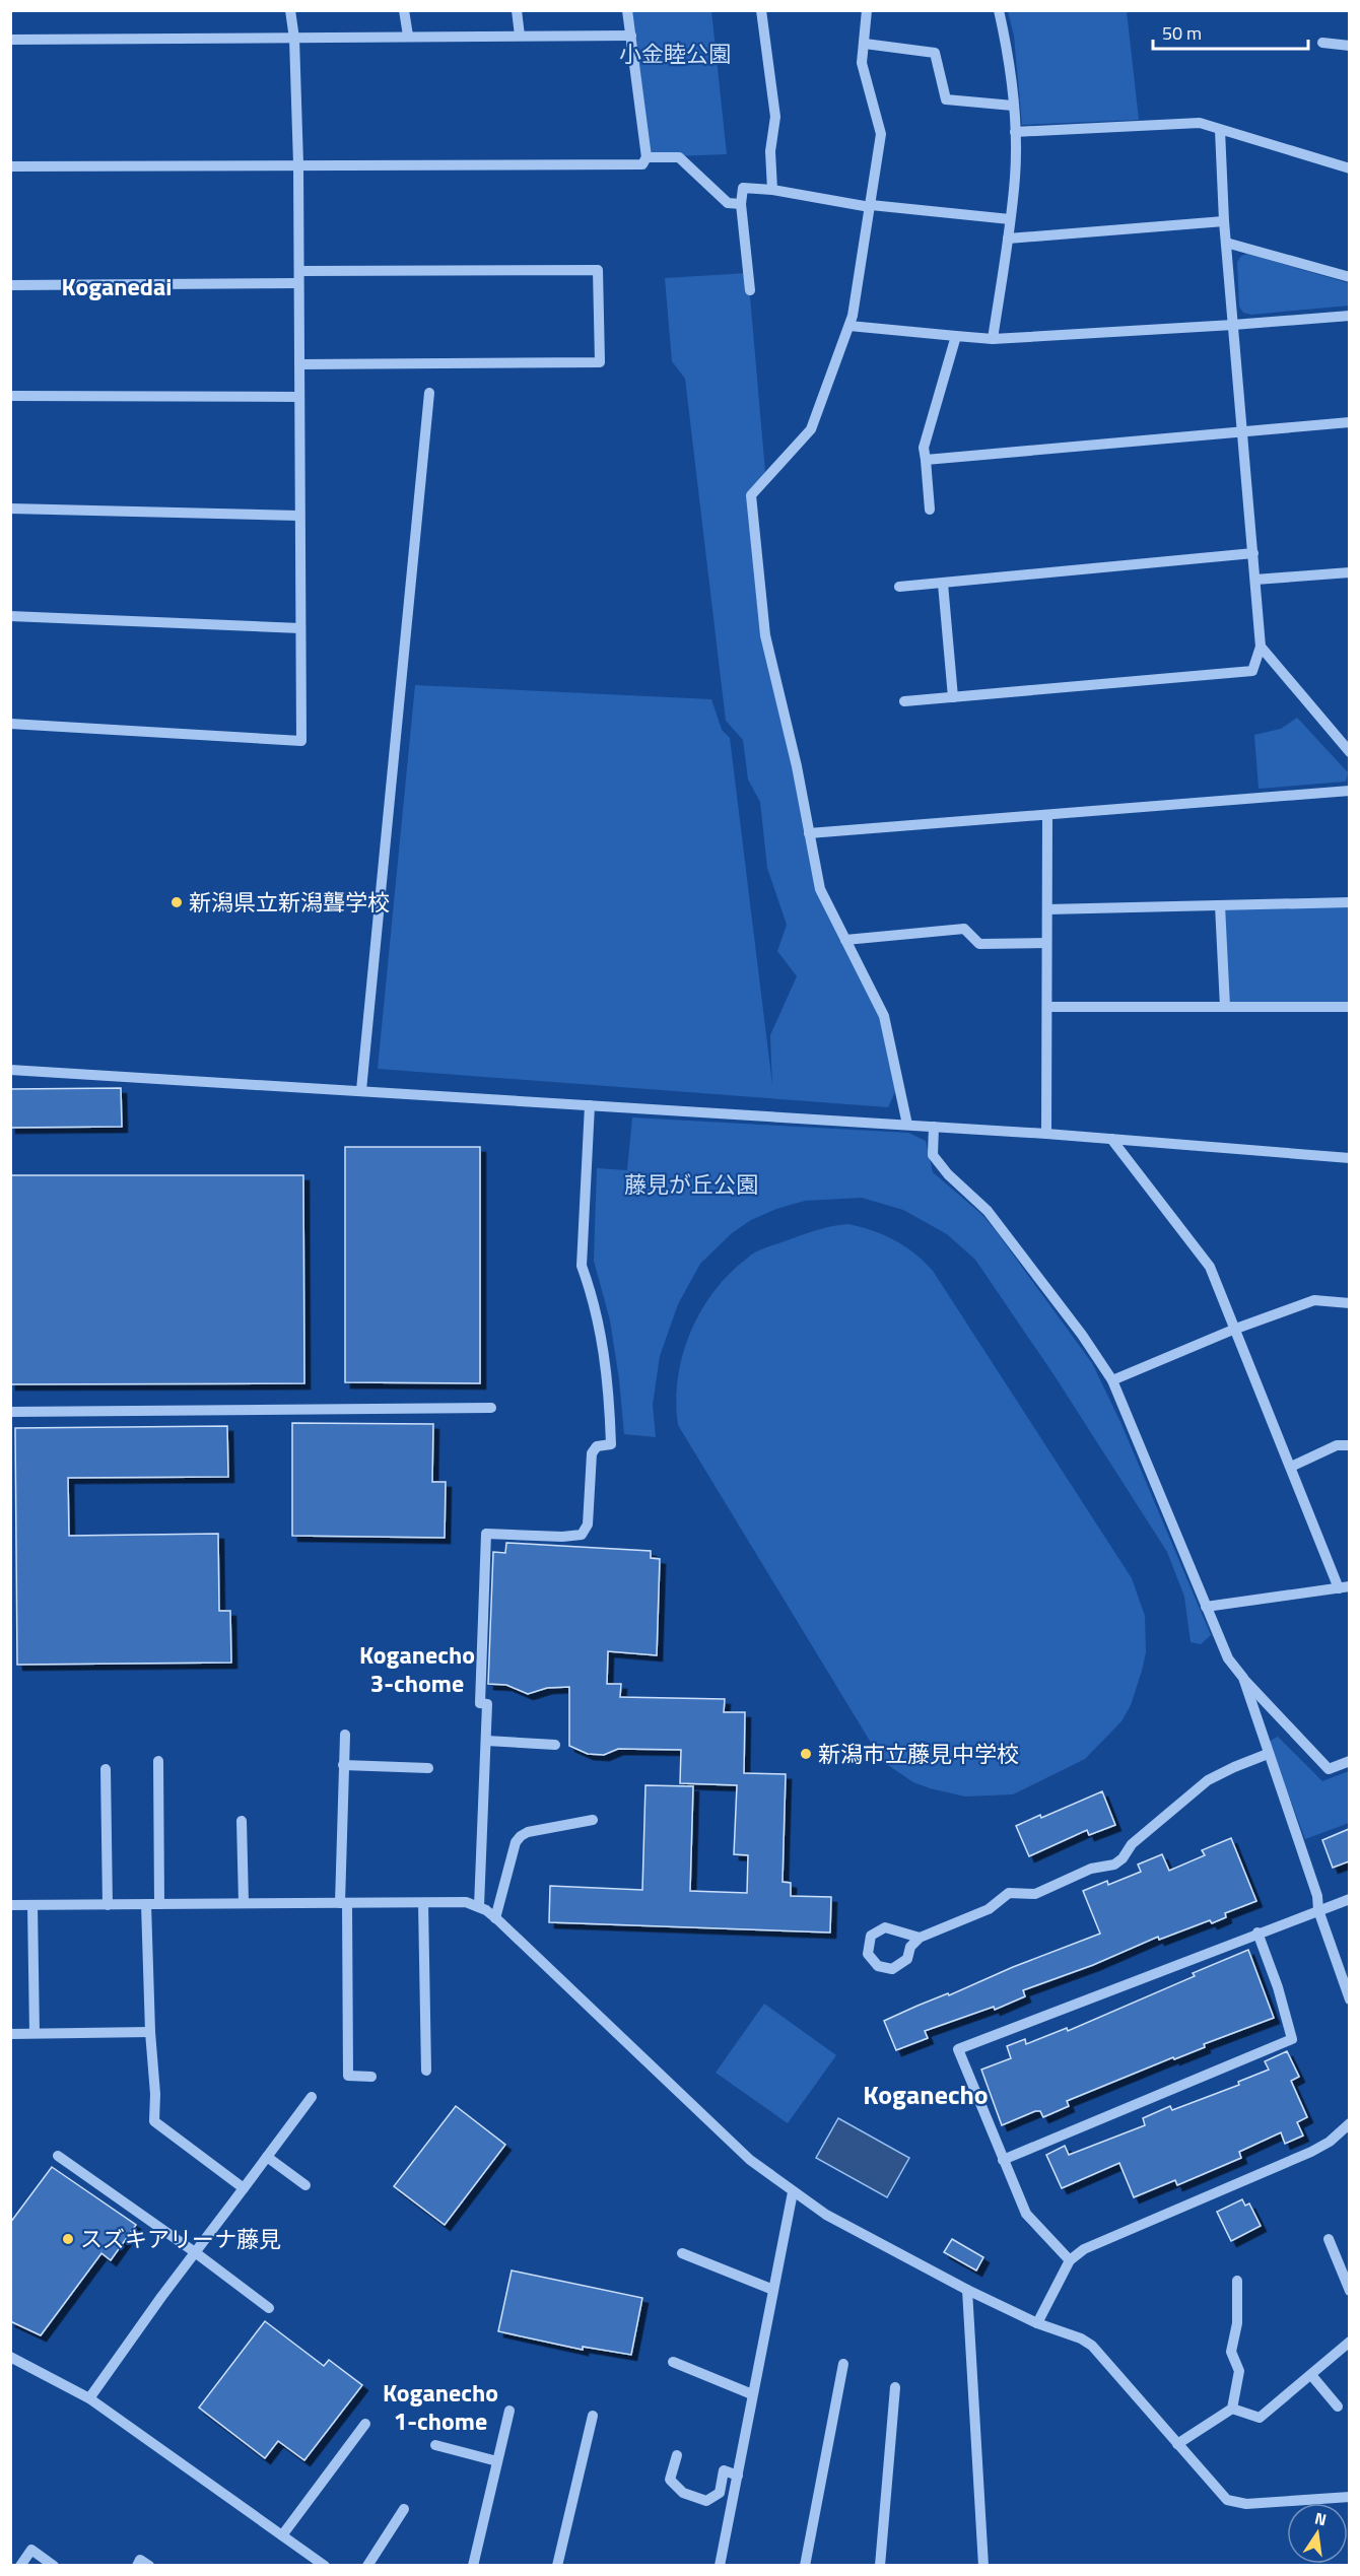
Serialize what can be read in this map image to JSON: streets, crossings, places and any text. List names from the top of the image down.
{
  "districts": [
    "Koganedai",
    "Koganecho 3-chome",
    "Koganecho",
    "Koganecho 1-chome"
  ],
  "parks": ["小金睦公園", "藤見が丘公園"],
  "places": ["新潟県立新潟聾学校", "新潟市立藤見中学校", "スズキアリーナ藤見"],
  "scale_bar": "50 m",
  "north": "top"
}
